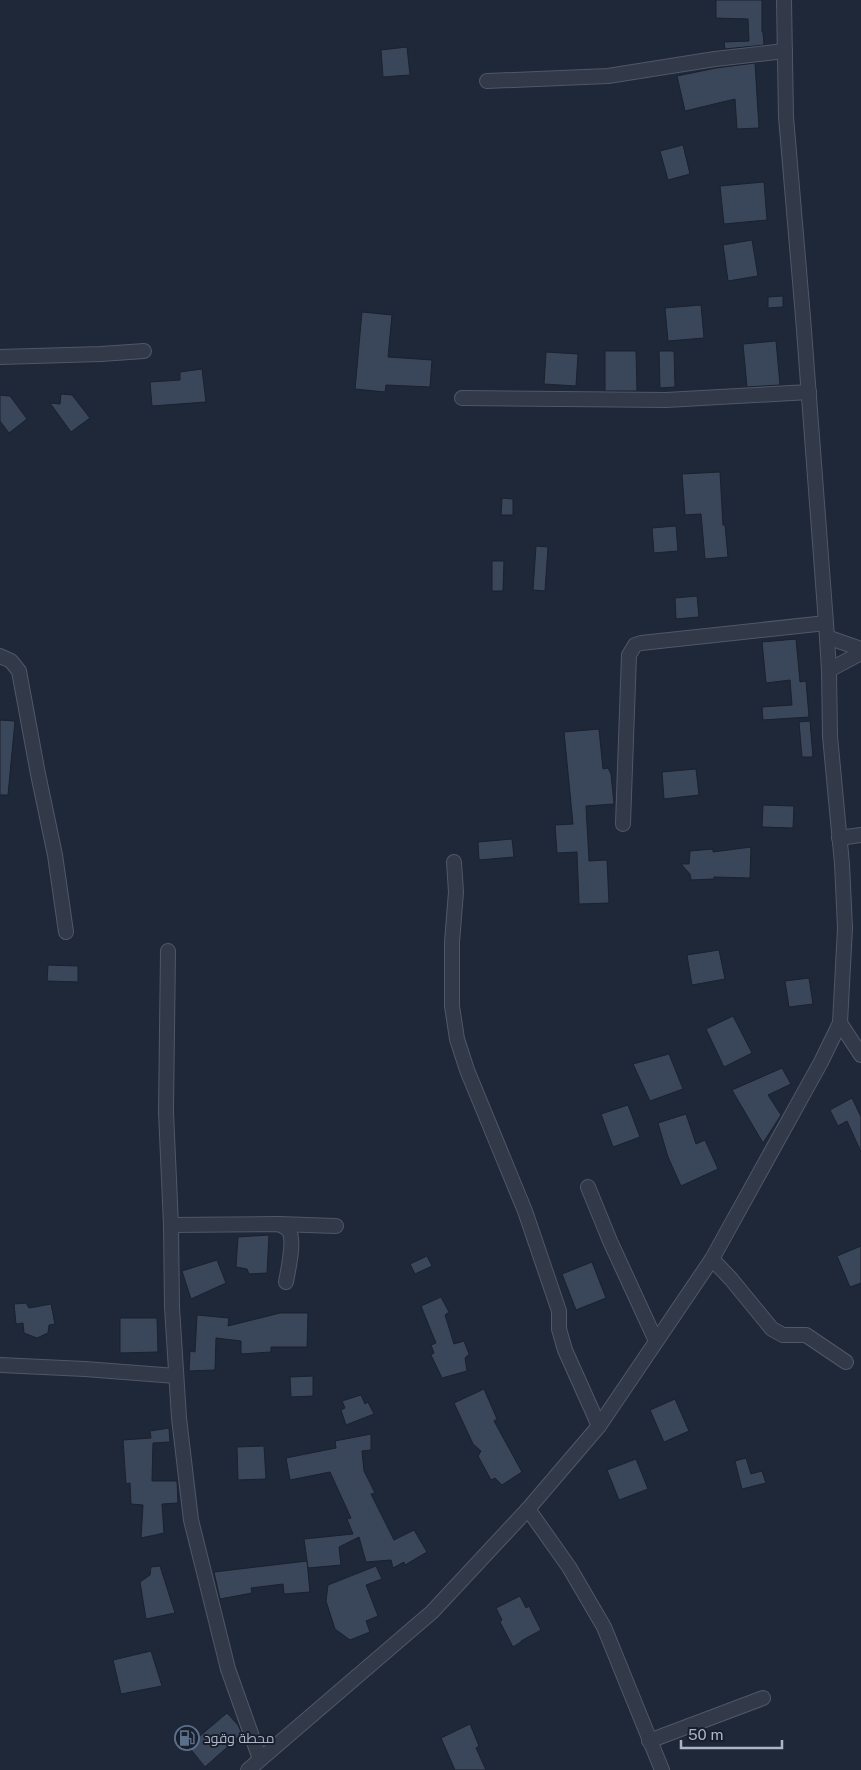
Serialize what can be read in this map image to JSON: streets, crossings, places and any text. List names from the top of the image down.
{
  "places": {
    "fuel station": ["محطة وقود"]
  },
  "scale_bar": "50 m"
}
